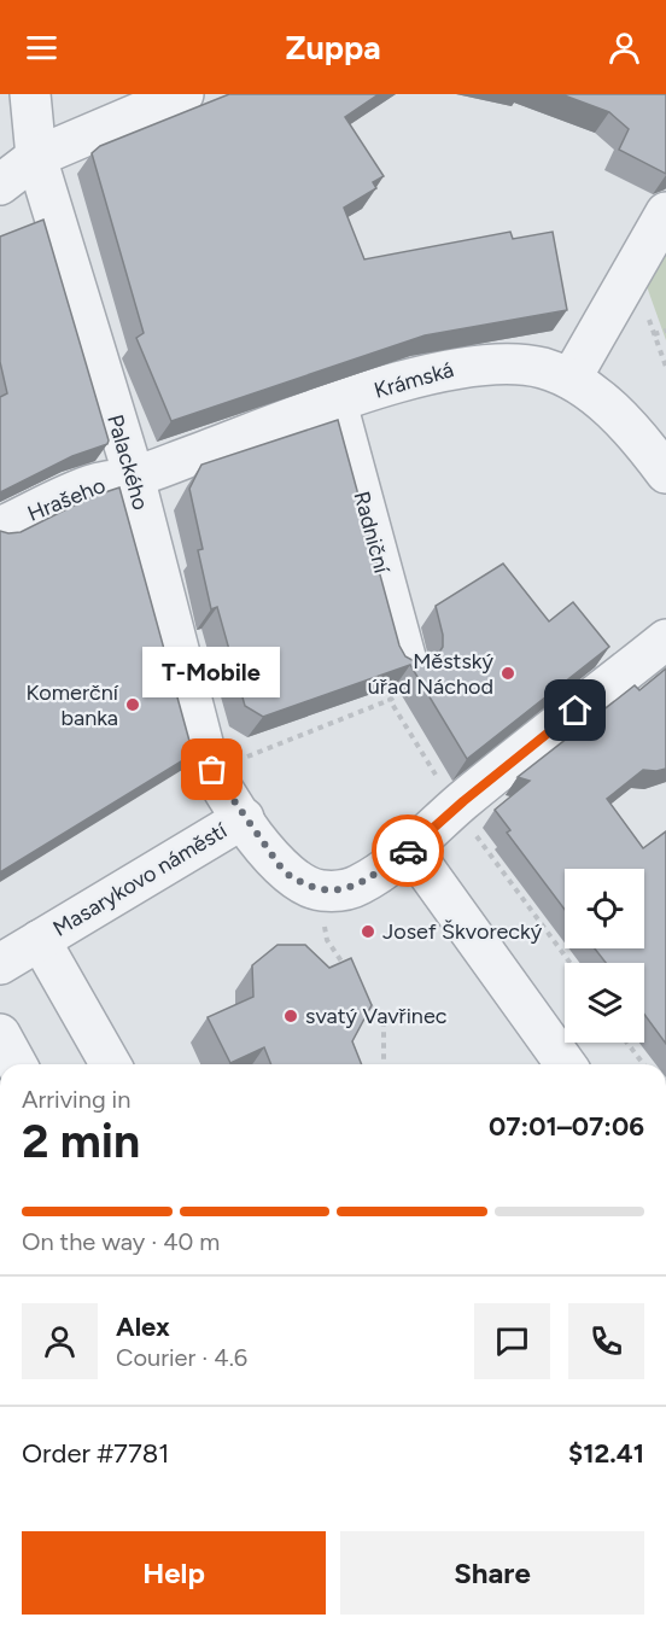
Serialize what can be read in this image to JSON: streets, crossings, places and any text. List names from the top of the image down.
{
  "streets": {
    "street": [
      "Krámská",
      "Palackého",
      "Hrašeho",
      "Radniční",
      "Masarykovo náměstí"
    ]
  },
  "crossings": [
    ["Krámská", "Palackého"],
    ["Krámská", "Hrašeho"],
    ["Krámská", "Radniční"],
    ["Palackého", "Hrašeho"],
    ["Palackého", "Masarykovo náměstí"]
  ],
  "places": [
    "Městský úřad Náchod",
    "Komerční banka",
    "T-Mobile",
    "Josef Škvorecký",
    "svatý Vavřinec"
  ],
  "page": {
    "header": "Zuppa",
    "bubble": "T-Mobile",
    "heading": ["2 min", "Arriving in", "07:01–07:06"],
    "panel": [
      "Alex",
      "Courier · 4.6",
      "Order #7781",
      "$12.41"
    ],
    "bar": "On the way · 40 m",
    "buttons": ["Help", "Share"]
  }
}
